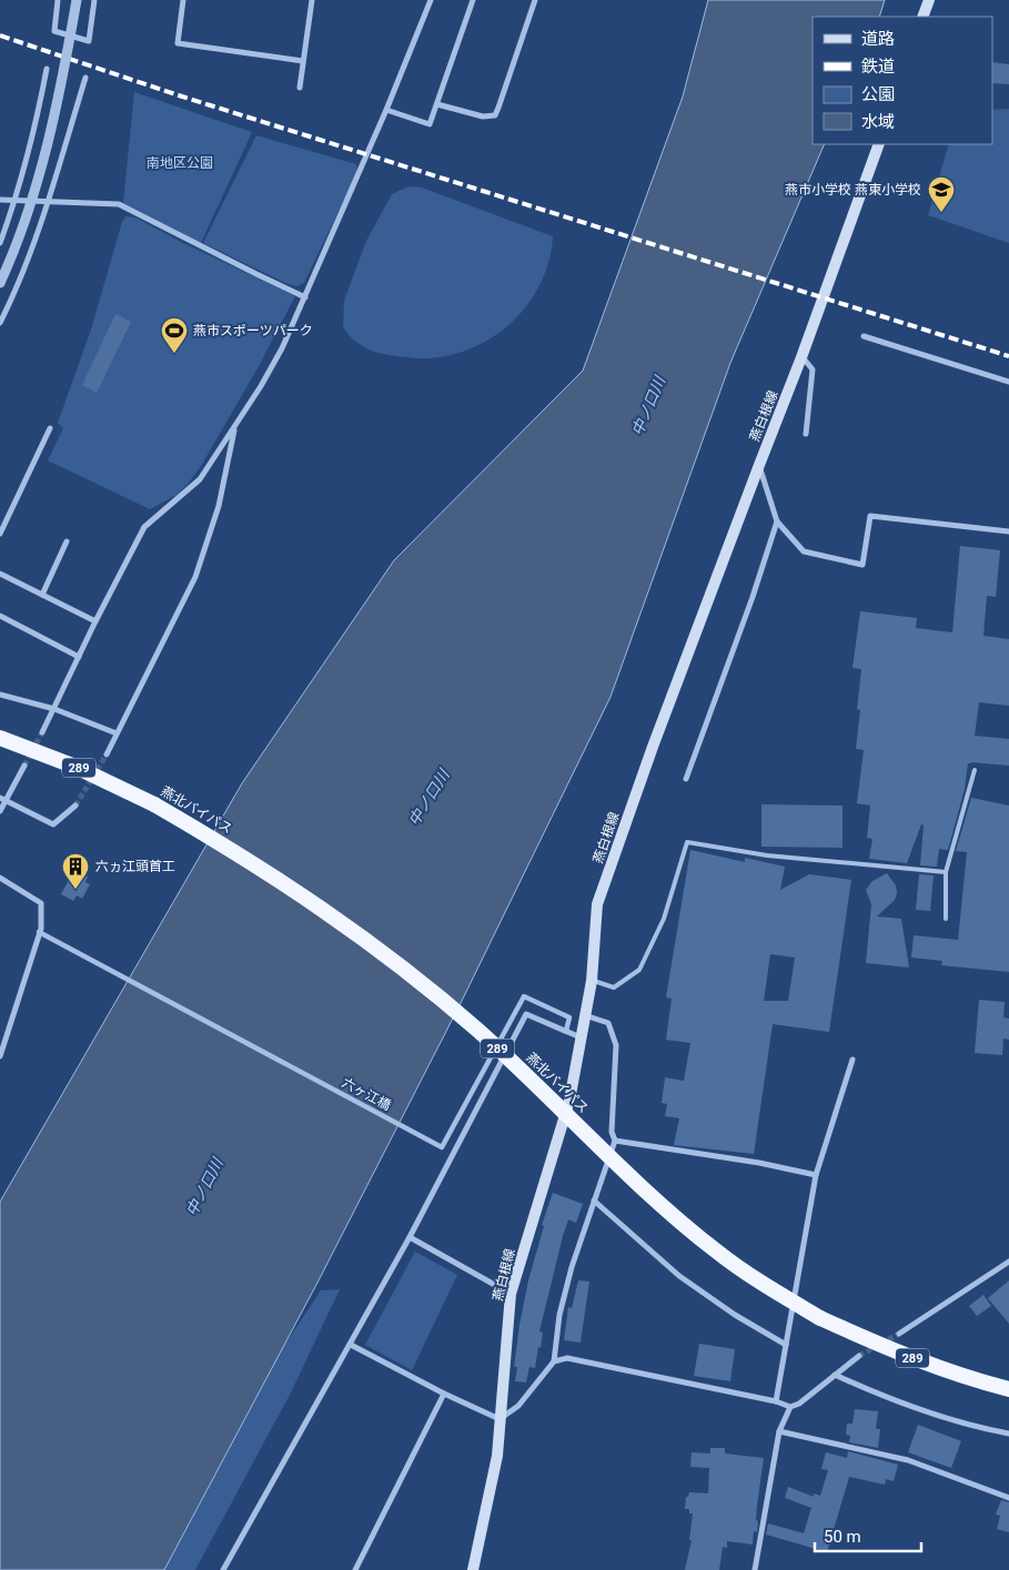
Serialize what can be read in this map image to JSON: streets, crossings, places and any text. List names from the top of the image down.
{
  "streets": {
    "highway": ["289", "燕北バイパス"],
    "main road": ["燕白根線"],
    "street": ["六ヶ江橋"]
  },
  "water": ["中ノ口川"],
  "parks": ["南地区公園"],
  "places": {
    "school or university": ["燕市小学校 燕東小学校"],
    "sports": ["燕市スポーツパーク"],
    "building": ["六ヵ江頭首工"]
  },
  "legend": [
    "道路",
    "鉄道",
    "公園",
    "水域"
  ],
  "scale_bar": "50 m"
}
